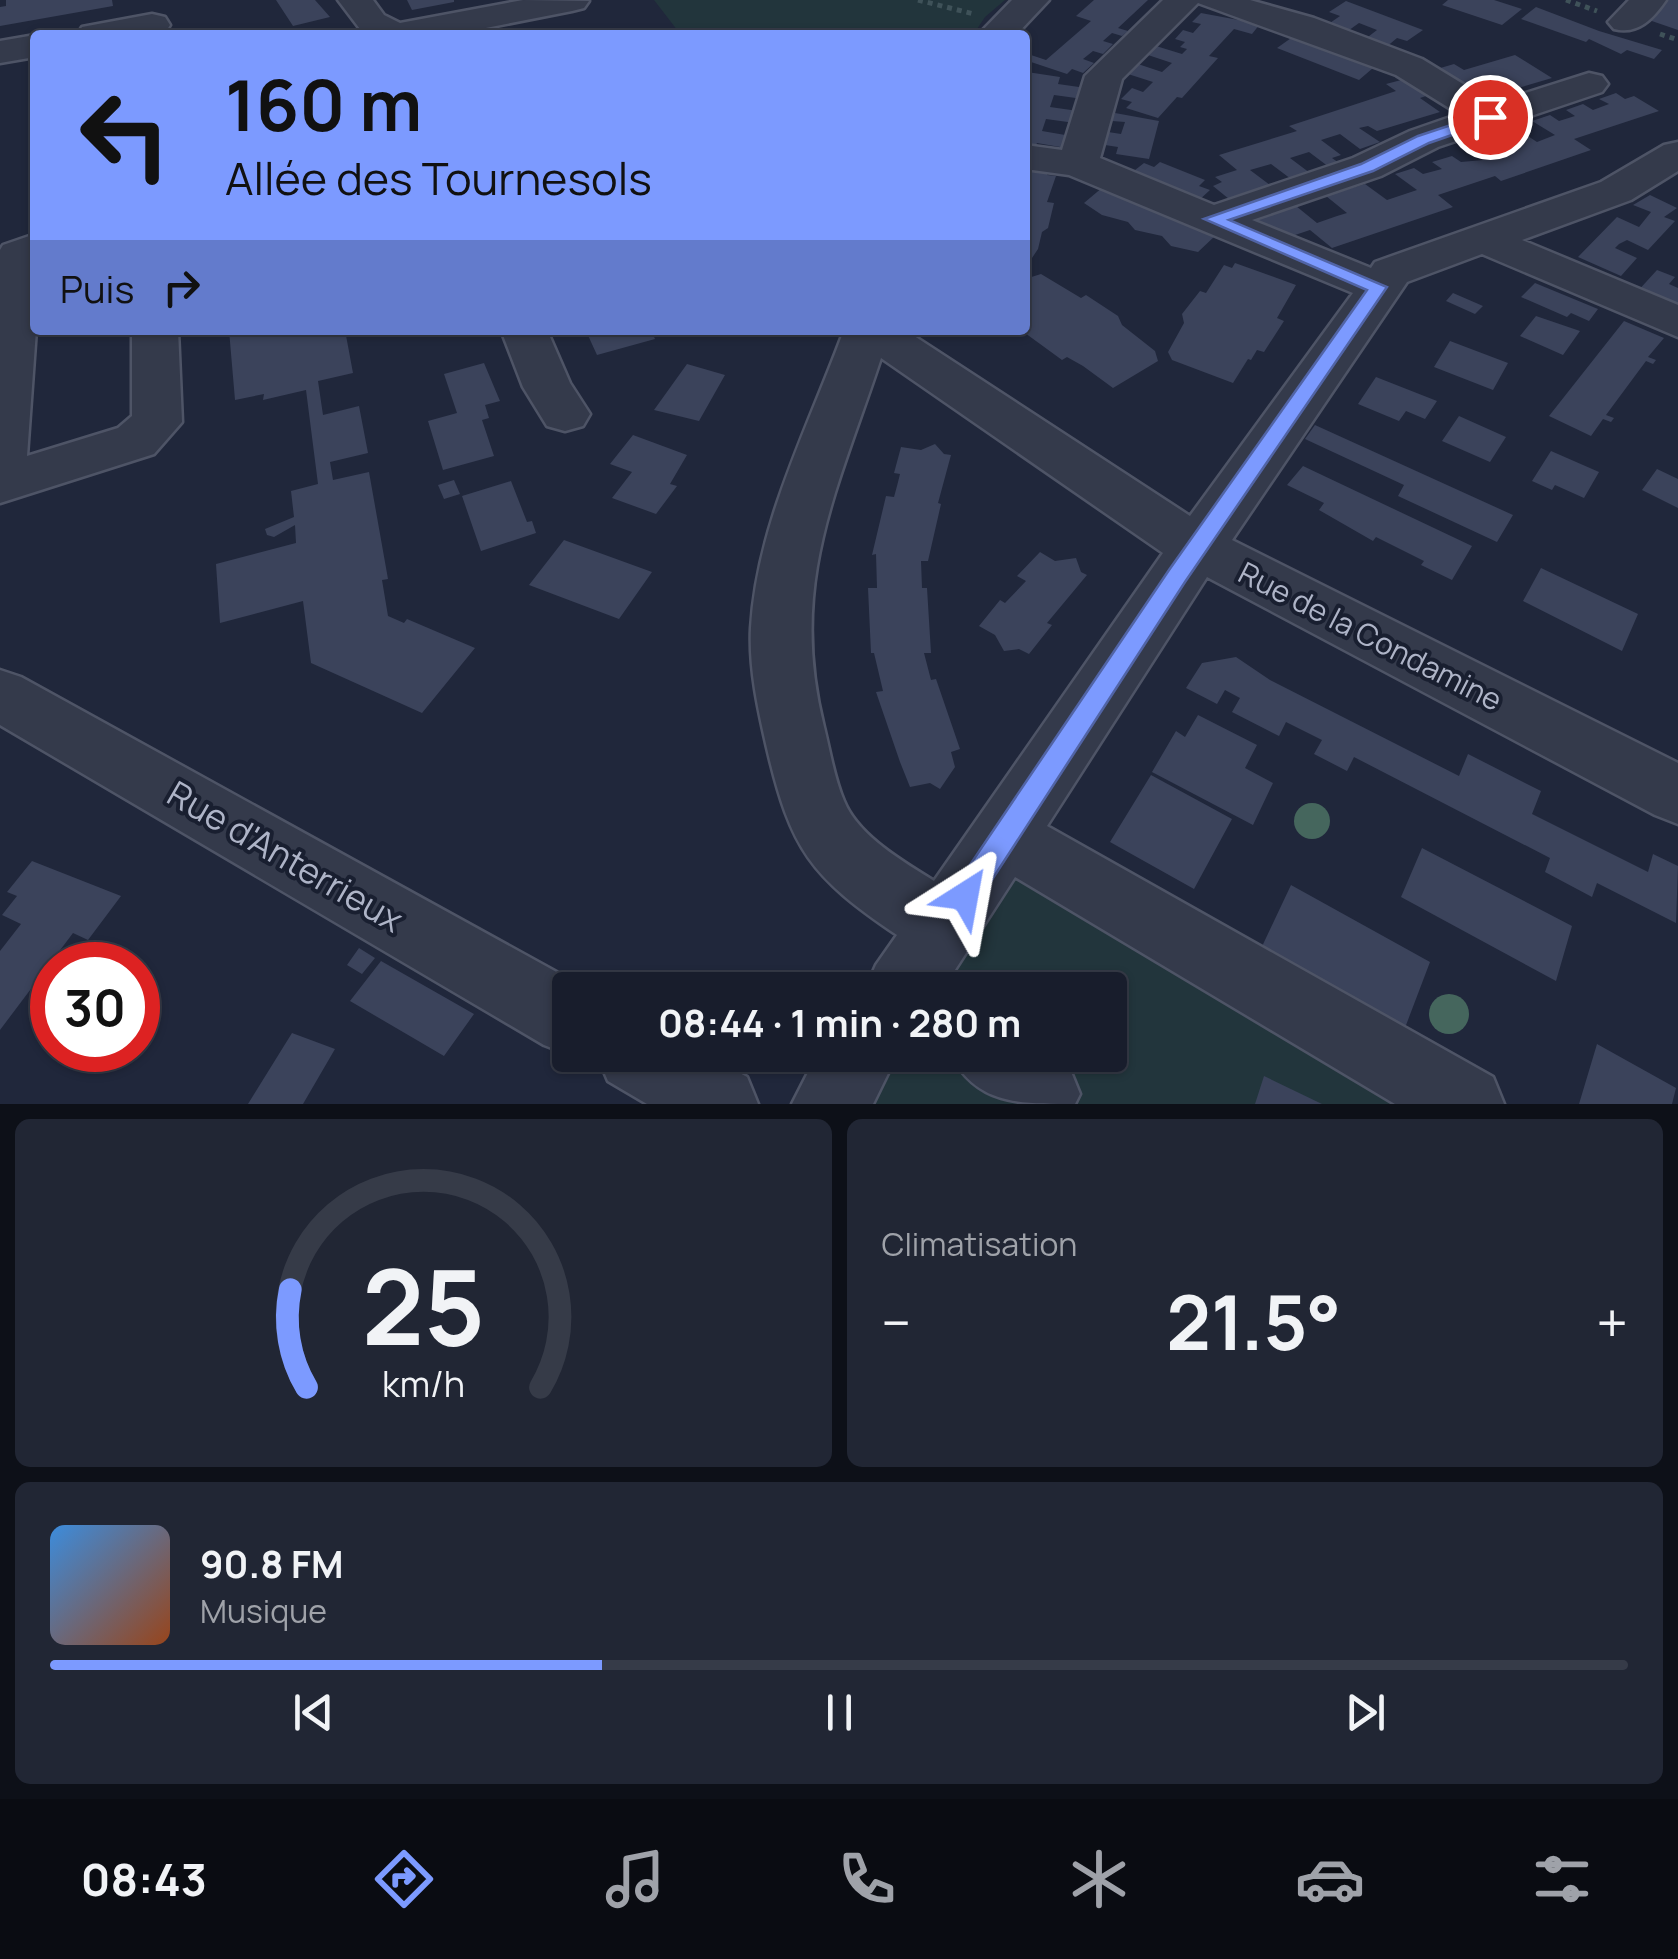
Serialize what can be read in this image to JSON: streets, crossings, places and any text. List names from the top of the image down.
{
  "streets": {
    "street": ["Rue de la Condamine", "Rue d'Anterrieux"]
  },
  "page": {
    "turn": ["160 m", "Allée des Tournesols"],
    "then": "Puis",
    "limit": "30",
    "trip": "08:44 · 1 min · 280 m",
    "tile": "Climatisation",
    "heat": ["−", "21.5°", "+"],
    "song": ["90.8 FM", "Musique"],
    "tabs": "08:43",
    "gauge": ["25", "km/h"]
  }
}
